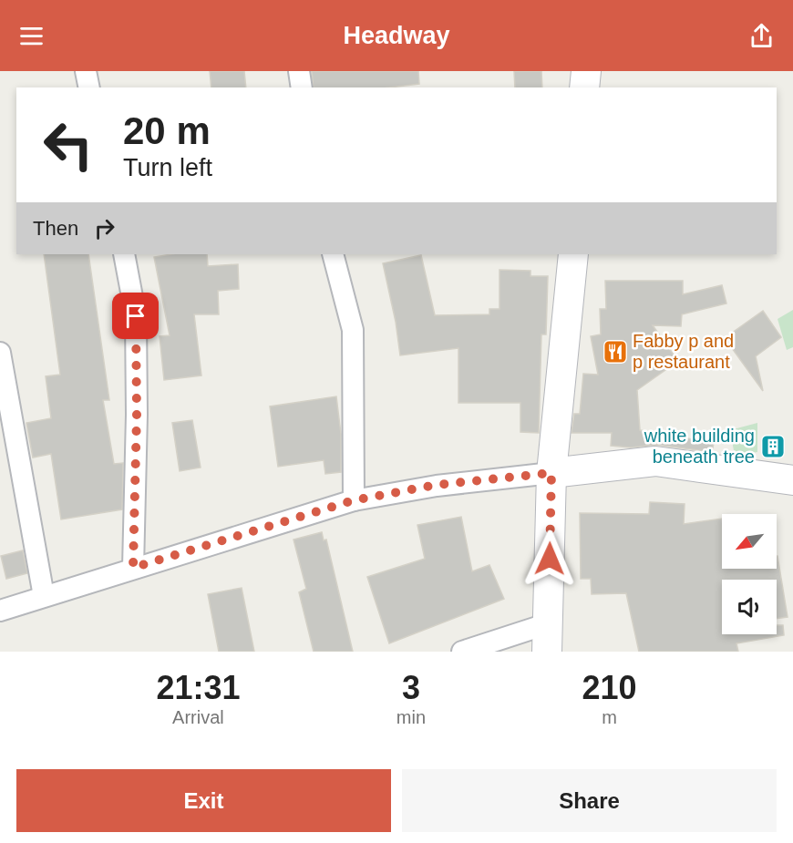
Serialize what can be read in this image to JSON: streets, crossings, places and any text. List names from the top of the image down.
{
  "places": {
    "restaurant": ["Fabby p and p restaurant"],
    "building": ["white building beneath tree"]
  },
  "north": "bottom left",
  "page": {
    "header": "Headway",
    "turn": ["20 m", "Turn left"],
    "then": "Then",
    "eta": [
      "21:31",
      "Arrival",
      "3",
      "min",
      "210",
      "m"
    ],
    "buttons": ["Exit", "Share"]
  }
}
